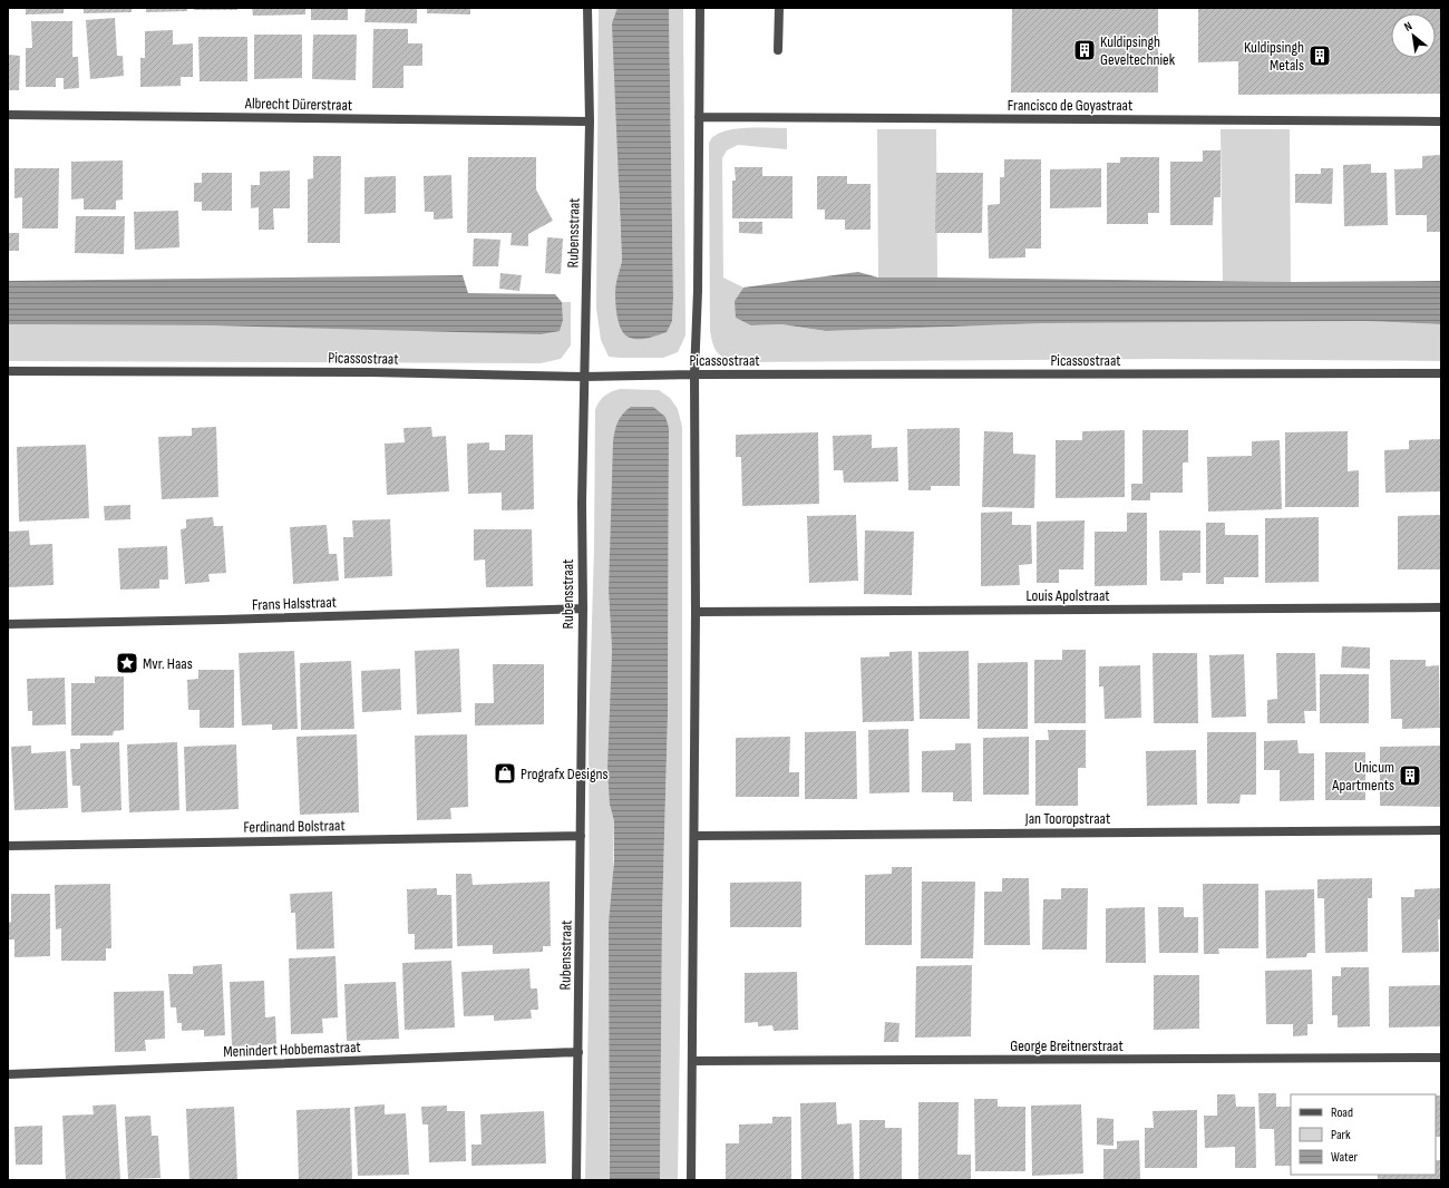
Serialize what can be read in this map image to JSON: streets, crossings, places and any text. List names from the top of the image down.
{
  "streets": {
    "street": [
      "Albrecht Dürerstraat",
      "Francisco de Goyastraat",
      "Rubensstraat",
      "Picassostraat",
      "Louis Apolstraat",
      "Frans Halsstraat",
      "Jan Tooropstraat",
      "Ferdinand Bolstraat",
      "George Breitnerstraat",
      "Menindert Hobbemastraat"
    ]
  },
  "crossings": [
    ["Albrecht Dürerstraat", "Rubensstraat"],
    ["Rubensstraat", "Picassostraat"],
    ["Rubensstraat", "Frans Halsstraat"],
    ["Rubensstraat", "Ferdinand Bolstraat"],
    ["Rubensstraat", "Menindert Hobbemastraat"]
  ],
  "places": {
    "building": ["Kuldipsingh Geveltechniek", "Kuldipsingh Metals", "Unicum Apartments"],
    "place": ["Mvr. Haas"],
    "shop": ["Prografx Designs"]
  },
  "legend": ["Road", "Park", "Water"],
  "north": "top left"
}
